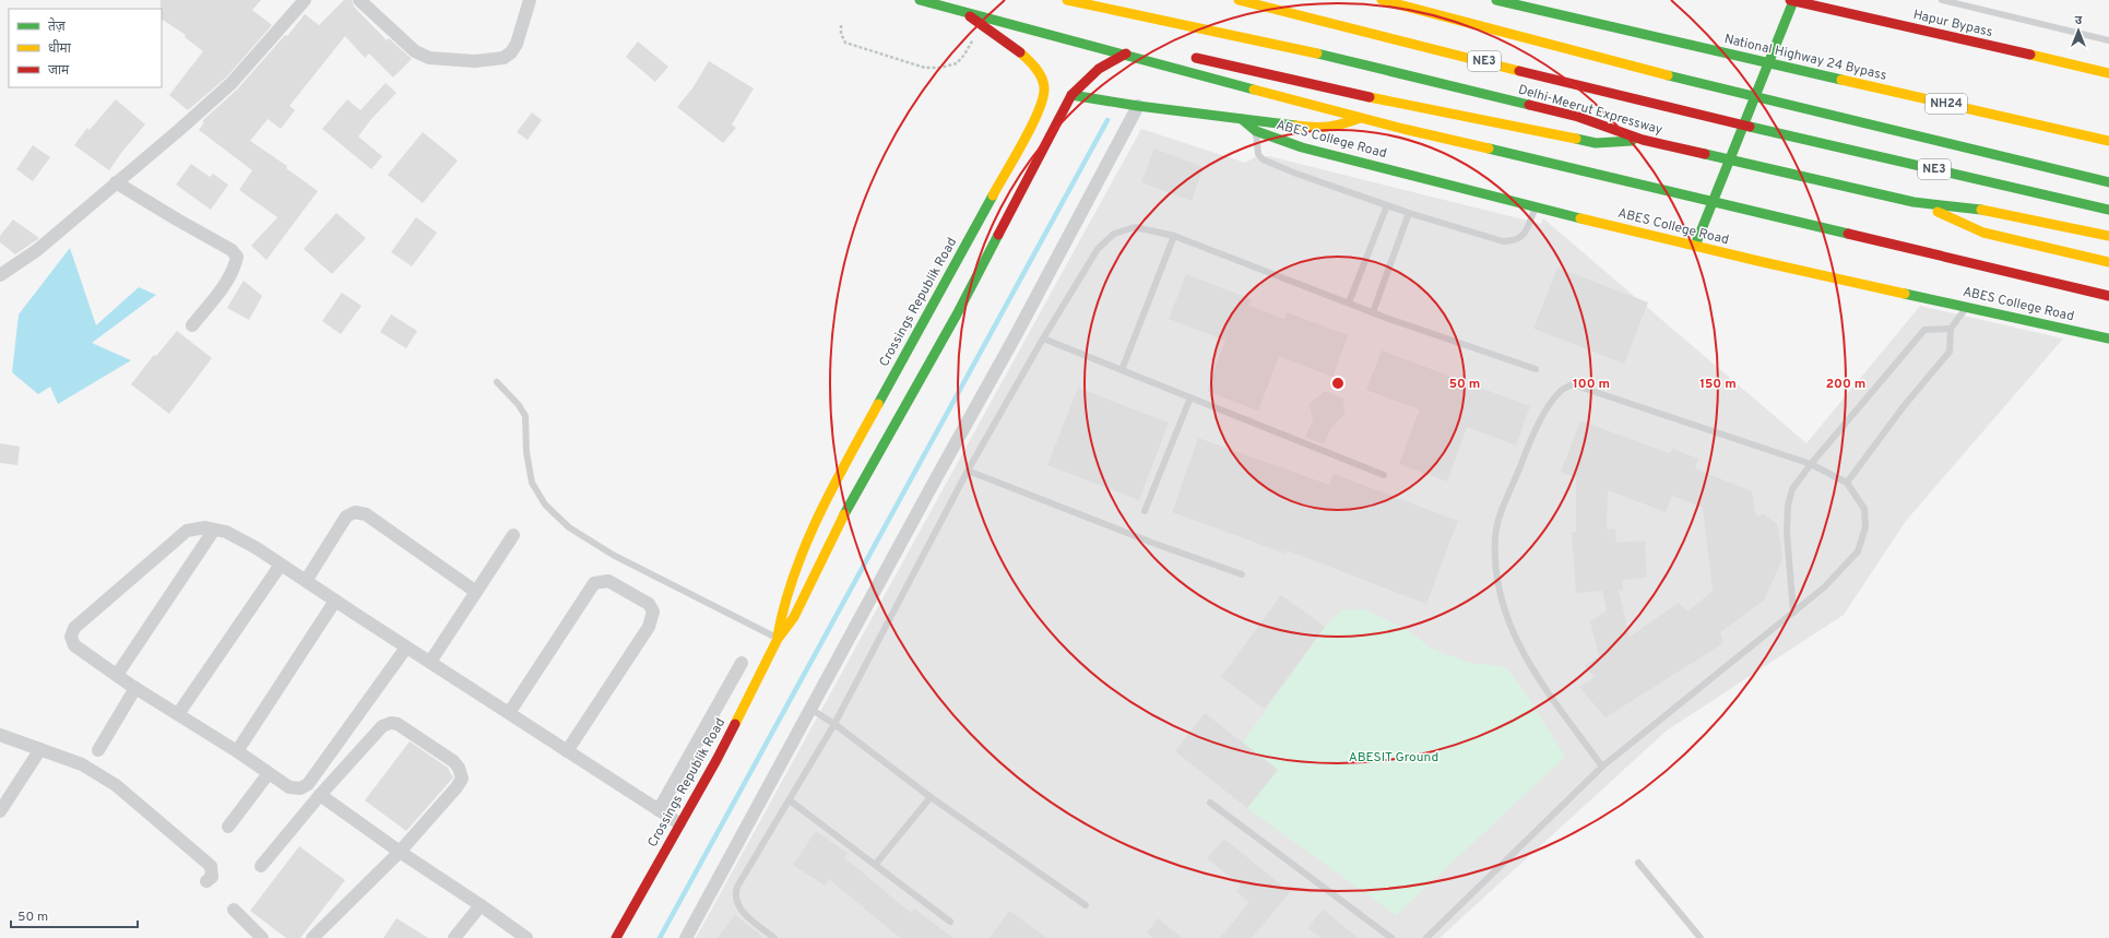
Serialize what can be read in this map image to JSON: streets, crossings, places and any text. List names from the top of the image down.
{
  "streets": {
    "main road": [
      "Hapur Bypass",
      "National Highway 24 Bypass",
      "NE3",
      "NH24",
      "Delhi-Meerut Expressway",
      "ABES College Road",
      "Crossings Republik Road"
    ]
  },
  "parks": ["ABESIT Ground"],
  "legend": ["तेज़", "धीमा", "जाम"],
  "scale_bar": "50 m",
  "north": "top",
  "rings": [
    "50 m",
    "100 m",
    "150 m",
    "200 m"
  ]
}
